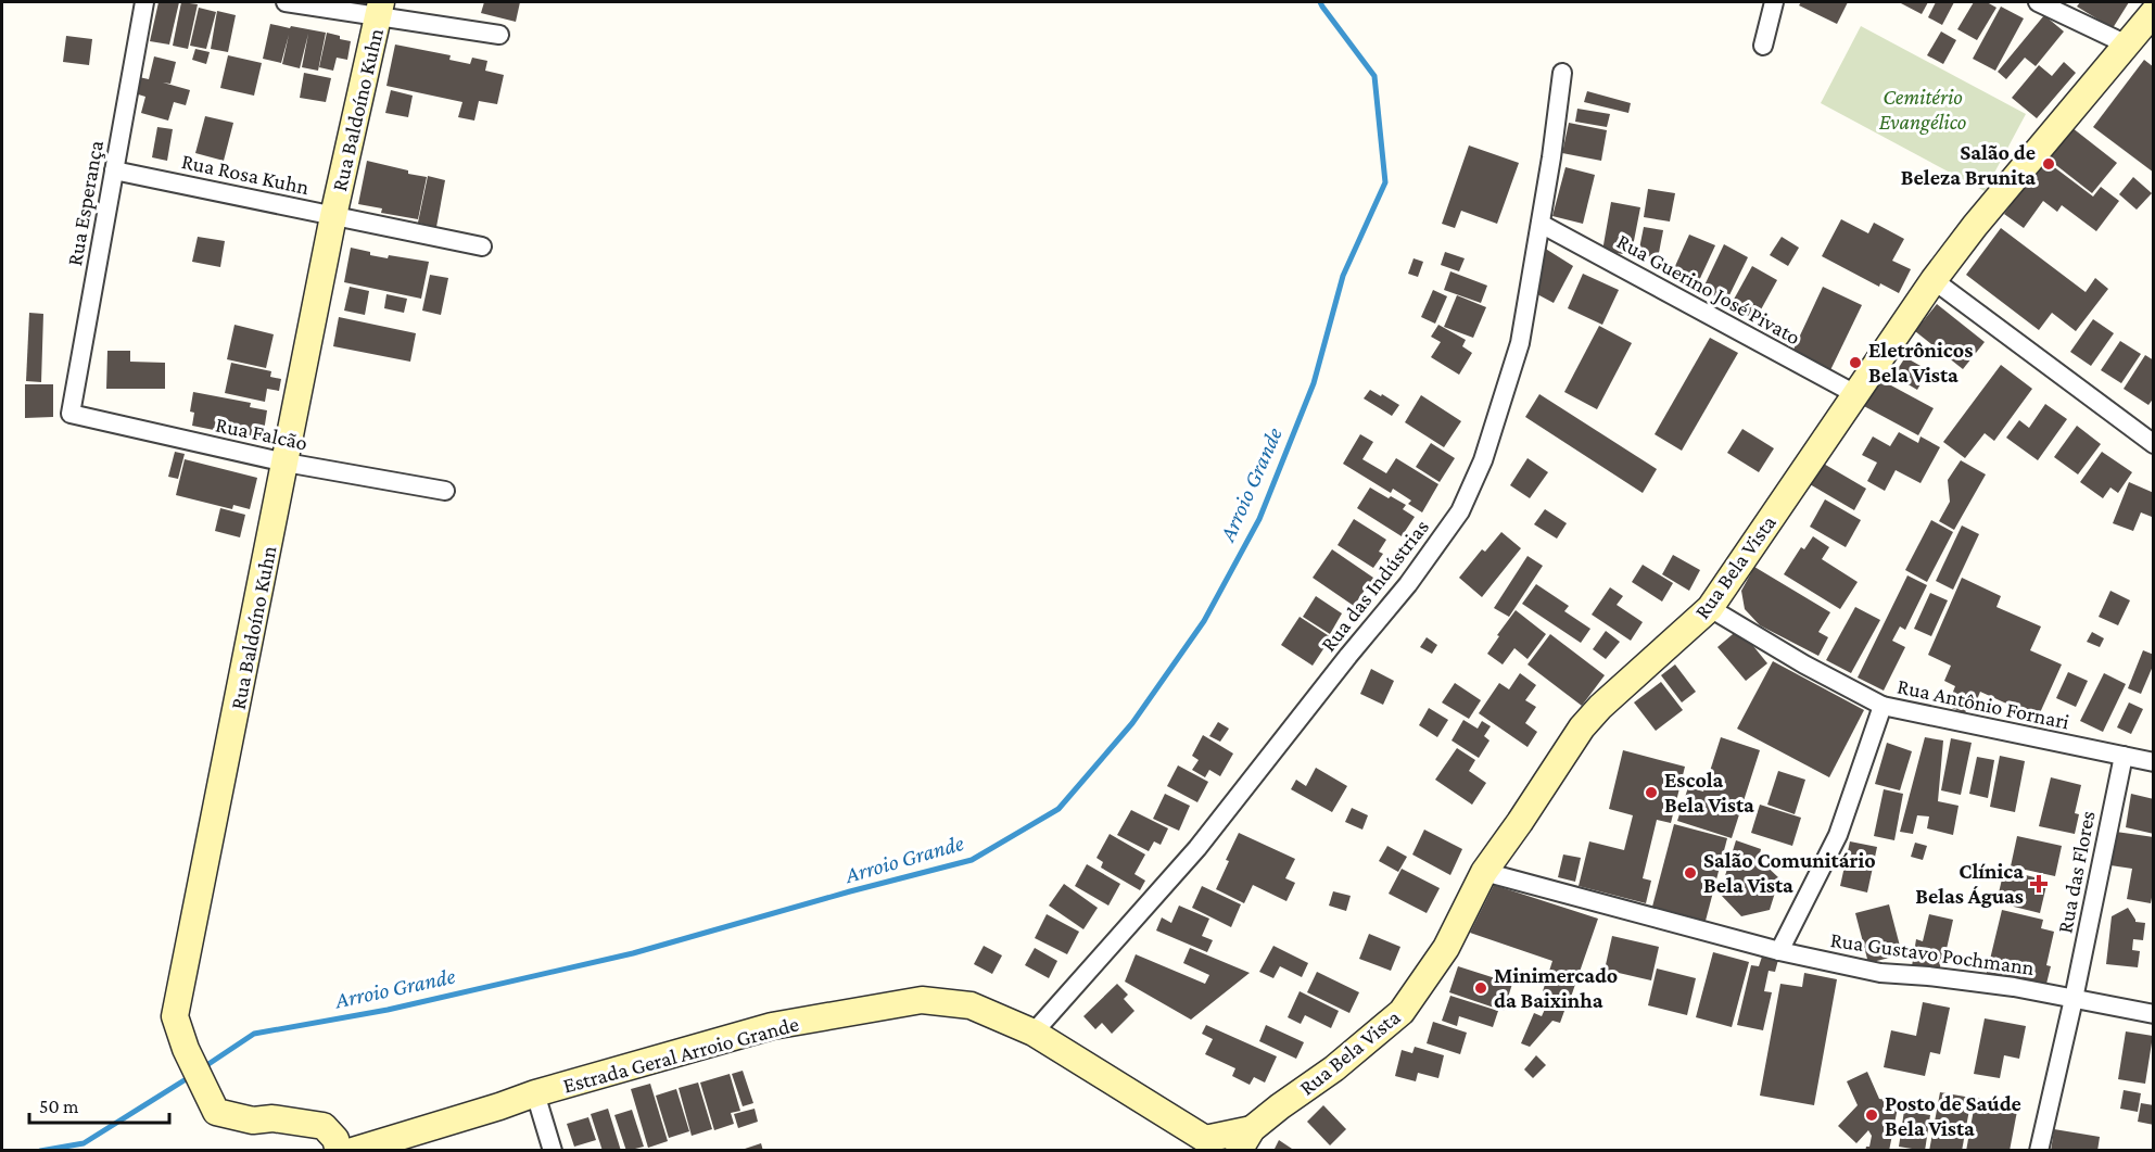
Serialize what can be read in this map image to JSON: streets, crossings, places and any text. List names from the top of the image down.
{
  "streets": {
    "main road": ["Rua Baldoíno Kuhn", "Rua Bela Vista", "Estrada Geral Arroio Grande"],
    "street": [
      "Rua Rosa Kuhn",
      "Rua Esperança",
      "Rua Guerino José Pivato",
      "Rua Falcão",
      "Rua das Indústrias",
      "Rua Antônio Fornari",
      "Rua das Flores",
      "Rua Gustavo Pochmann"
    ]
  },
  "crossings": [
    ["Rua Baldoíno Kuhn", "Rua Rosa Kuhn"],
    ["Rua Baldoíno Kuhn", "Rua Falcão"],
    ["Rua Rosa Kuhn", "Rua Esperança"],
    ["Rua Esperança", "Rua Falcão"],
    ["Rua Guerino José Pivato", "Rua Bela Vista"],
    ["Rua Guerino José Pivato", "Rua das Indústrias"],
    ["Rua Bela Vista", "Rua Antônio Fornari"],
    ["Rua Bela Vista", "Rua Gustavo Pochmann"],
    ["Rua Bela Vista", "Estrada Geral Arroio Grande"],
    ["Rua das Indústrias", "Estrada Geral Arroio Grande"],
    ["Rua Antônio Fornari", "Rua das Flores"],
    ["Rua das Flores", "Rua Gustavo Pochmann"]
  ],
  "water": ["Arroio Grande"],
  "parks": ["Cemitério Evangélico"],
  "places": {
    "other": [
      "Salão de Beleza Brunita",
      "Eletrônicos Bela Vista",
      "Escola Bela Vista",
      "Salão Comunitário Bela Vista",
      "Minimercado da Baixinha",
      "Posto de Saúde Bela Vista"
    ],
    "health": ["Clínica Belas Águas"]
  },
  "scale_bar": "50 m"
}
